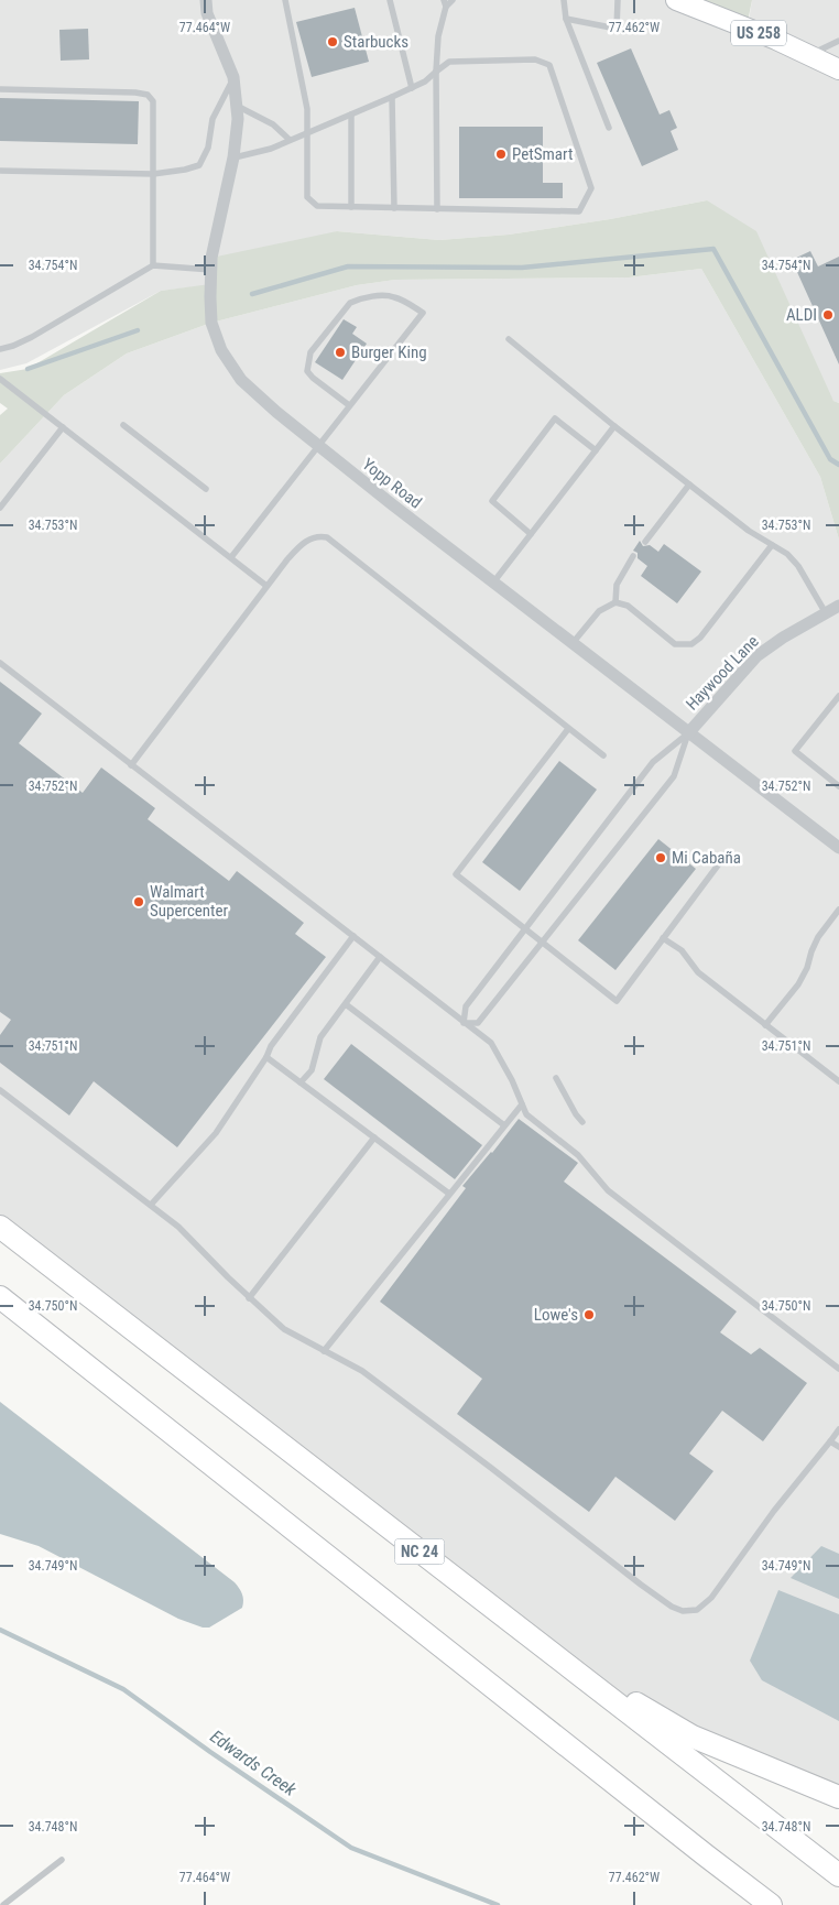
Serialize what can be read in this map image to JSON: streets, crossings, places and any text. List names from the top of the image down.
{
  "streets": {
    "highway": ["NC 24"],
    "main road": ["US 258"],
    "street": ["Yopp Road", "Haywood Lane"]
  },
  "crossings": [
    ["Yopp Road", "Haywood Lane"]
  ],
  "water": ["Edwards Creek"],
  "places": [
    "Starbucks",
    "PetSmart",
    "ALDI",
    "Burger King",
    "Mi Cabaña",
    "Walmart Supercenter",
    "Lowe's"
  ],
  "coordinates": [
    "77.464°W",
    "77.462°W",
    "34.754°N",
    "34.753°N",
    "34.752°N",
    "34.751°N",
    "34.750°N",
    "34.749°N",
    "34.748°N"
  ]
}
